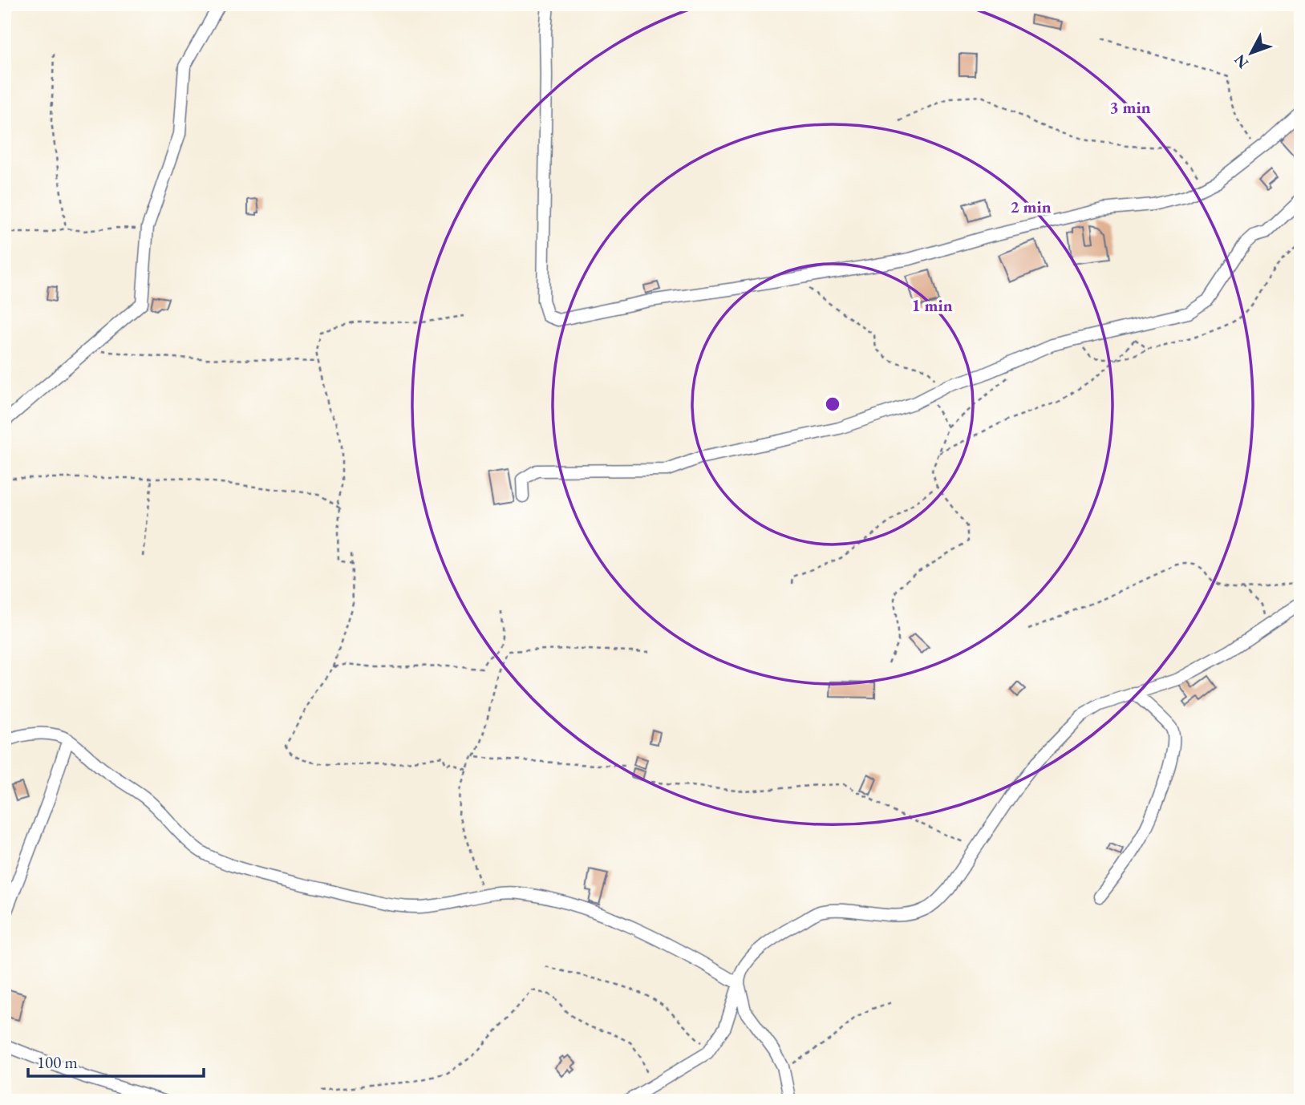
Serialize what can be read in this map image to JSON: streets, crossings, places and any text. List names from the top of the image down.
{
  "scale_bar": "100 m",
  "north": "bottom left",
  "rings": ["3 min", "2 min", "1 min"]
}
